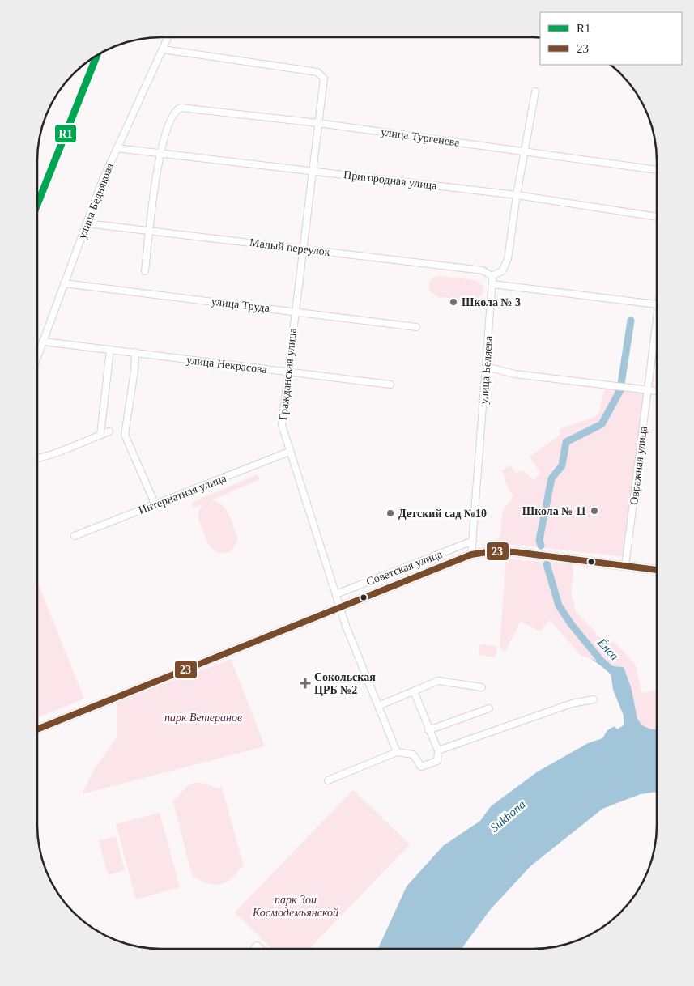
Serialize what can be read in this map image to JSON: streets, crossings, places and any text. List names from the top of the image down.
{
  "streets": {
    "main road": ["Советская улица"],
    "street": [
      "улица Тургенева",
      "Пригородная улица",
      "улица Беднякова",
      "Малый переулок",
      "улица Труда",
      "улица Некрасова",
      "улица Беляева",
      "Гражданская улица",
      "Овражная улица",
      "Интернатная улица"
    ]
  },
  "crossings": [
    ["улица Тургенева", "Пригородная улица"],
    ["улица Тургенева", "Гражданская улица"],
    ["Пригородная улица", "улица Беднякова"],
    ["Пригородная улица", "Гражданская улица"],
    ["улица Беднякова", "Малый переулок"],
    ["улица Беднякова", "улица Труда"],
    ["улица Беднякова", "улица Некрасова"],
    ["улица Беднякова", "Гражданская улица"],
    ["Малый переулок", "улица Беляева"],
    ["Малый переулок", "Гражданская улица"],
    ["улица Труда", "Гражданская улица"],
    ["улица Некрасова", "Гражданская улица"],
    ["улица Беляева", "Советская улица"],
    ["Гражданская улица", "Интернатная улица"],
    ["Гражданская улица", "Советская улица"],
    ["Овражная улица", "Советская улица"]
  ],
  "water": ["Ёнса", "Sukhona"],
  "parks": ["парк Ветеранов", "парк Зои Космодемьянской"],
  "places": {
    "other": ["Школа № 3", "Школа № 11", "Детский сад №10"],
    "health": ["Сокольская ЦРБ №2"]
  },
  "lines": ["transit line R1", "transit line 23"],
  "legend": ["R1", "23"]
}
